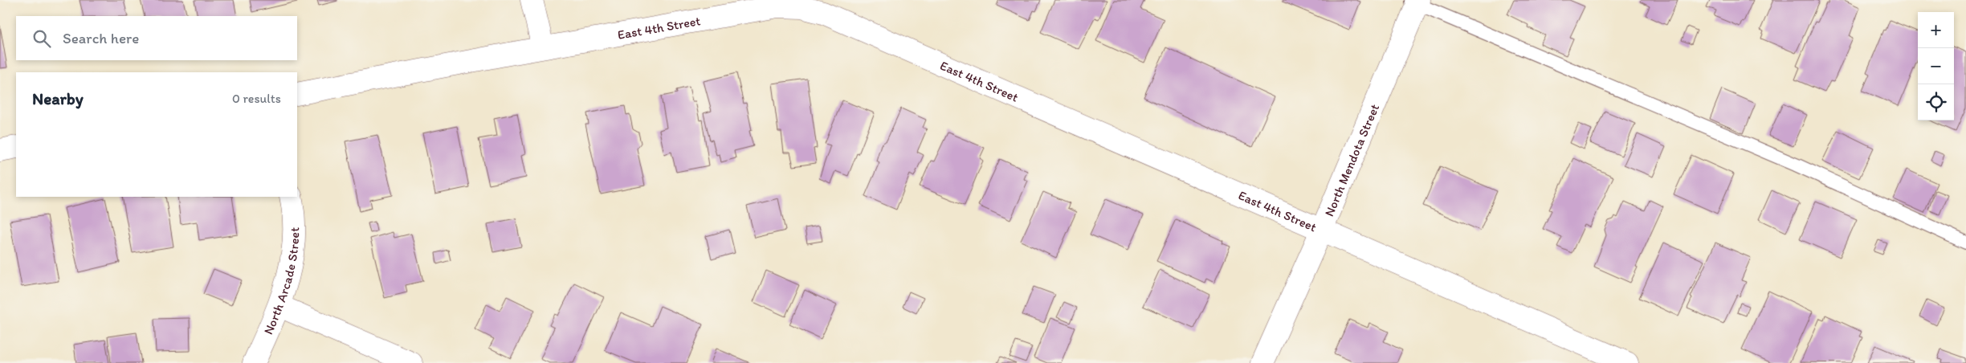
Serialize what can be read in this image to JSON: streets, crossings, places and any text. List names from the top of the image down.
{
  "streets": {
    "street": ["East 4th Street", "North Mendota Street", "North Arcade Street"]
  },
  "crossings": [
    ["East 4th Street", "North Mendota Street"]
  ],
  "page": {
    "map_buttons": ["+", "−"],
    "search": "Search here",
    "heading": ["Nearby", "0 results"]
  }
}
